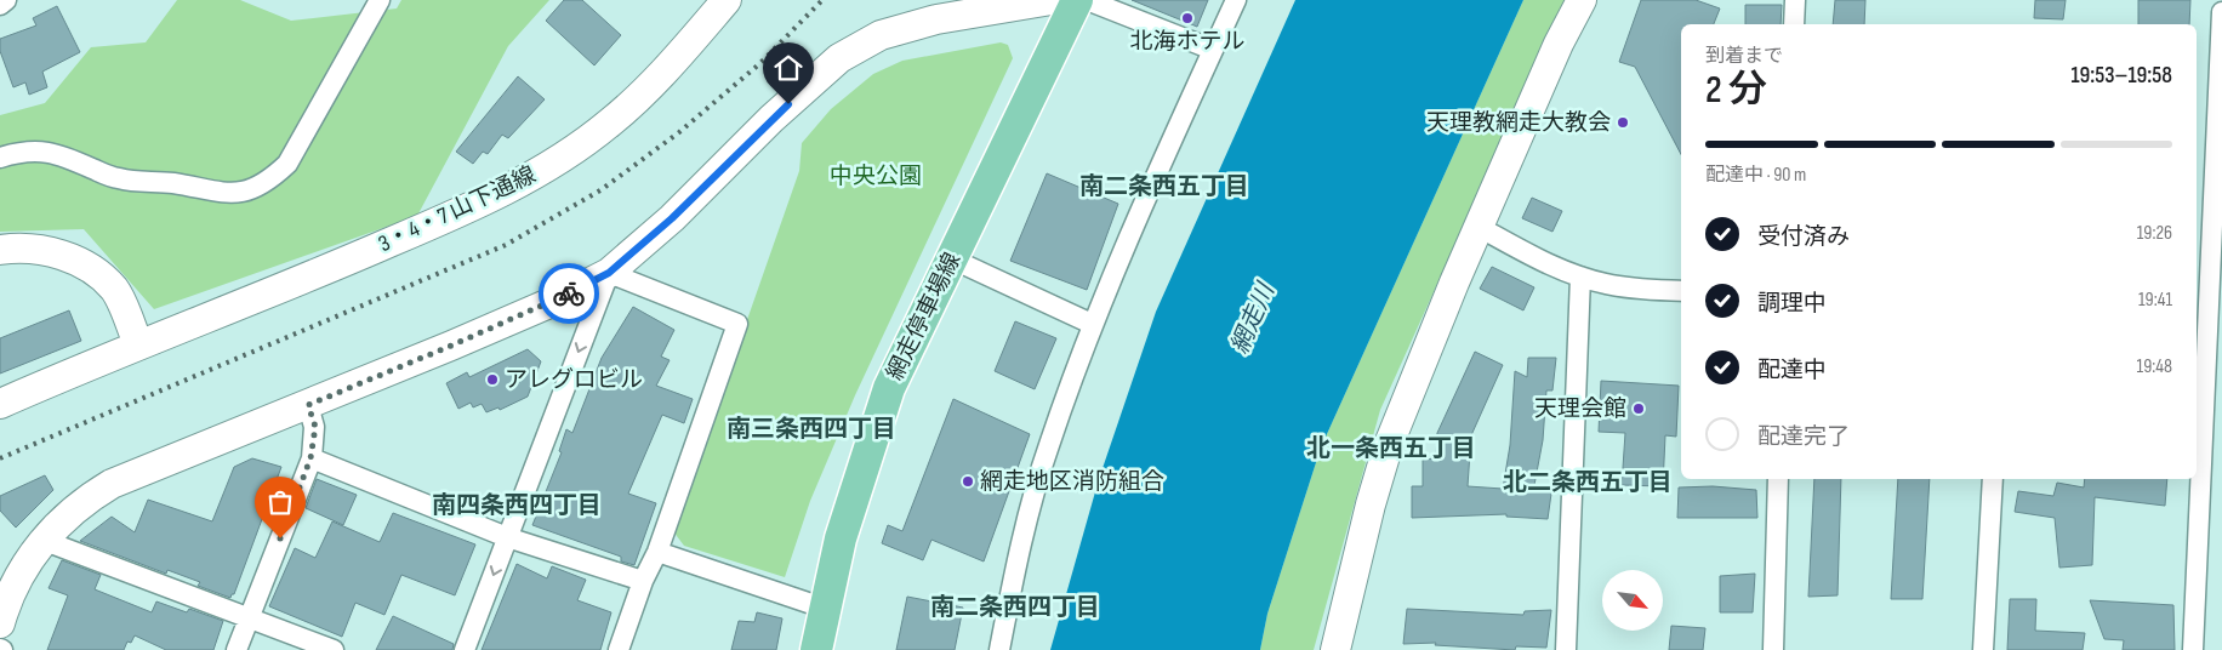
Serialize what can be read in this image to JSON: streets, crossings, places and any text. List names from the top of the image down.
{
  "streets": {
    "main road": ["網走停車場線"],
    "street": ["3・4・7 山下通線"]
  },
  "districts": [
    "南二条西五丁目",
    "南三条西四丁目",
    "北一条西五丁目",
    "北二条西五丁目",
    "南四条西四丁目",
    "南二条西四丁目"
  ],
  "water": ["網走川"],
  "parks": ["中央公園"],
  "places": [
    "北海ホテル",
    "天理教網走大教会",
    "アレグロビル",
    "天理会館",
    "網走地区消防組合"
  ],
  "north": "bottom right",
  "page": {
    "heading": ["2 分", "到着まで", "19:53–19:58"],
    "bar": "配達中 · 90 m",
    "list": [
      ["受付済み", "19:26"],
      ["調理中", "19:41"],
      ["配達中", "19:48"],
      "配達完了"
    ]
  }
}
